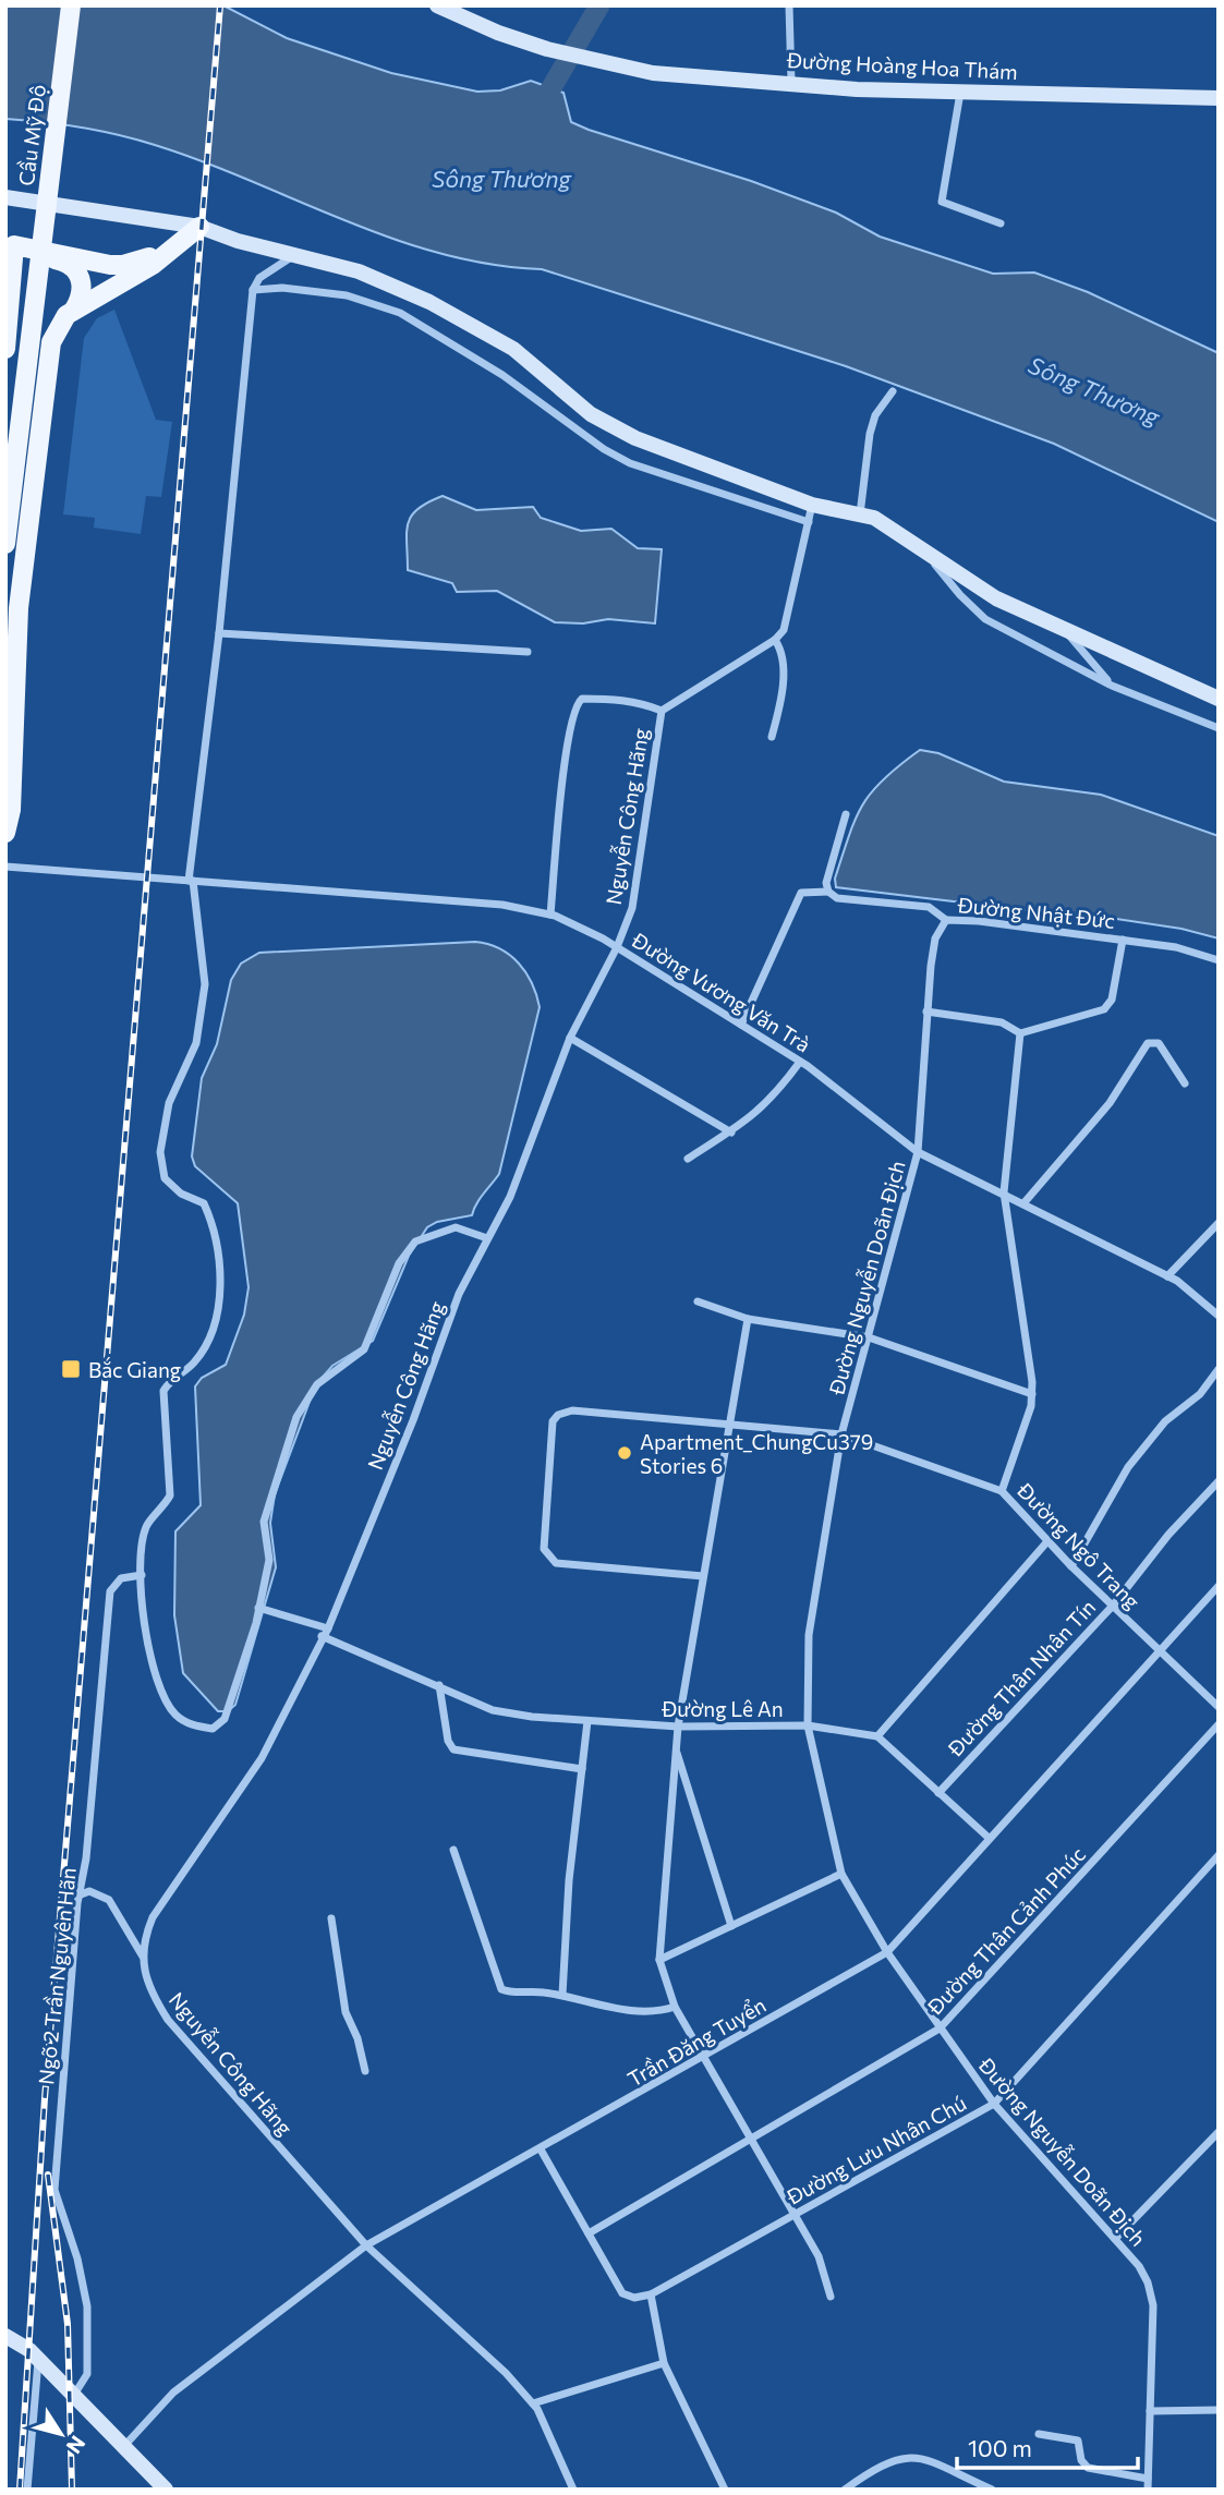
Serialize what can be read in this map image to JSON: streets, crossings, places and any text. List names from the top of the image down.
{
  "streets": {
    "main road": ["Cầu Mỹ Độ"],
    "street": [
      "Đường Hoàng Hoa Thám",
      "Nguyễn Công Hãng",
      "Đường Nhật Đức",
      "Đường Vương Văn Trà",
      "Đường Nguyễn Doãn Địch",
      "Đường Ngô Trang",
      "Đường Thân Nhân Tín",
      "Đường Lê An",
      "Đường Thân Cảnh Phúc",
      "Ngõ 2 Trần Nguyên Hãn",
      "Trần Đăng Tuyển",
      "Đường Lưu Nhân Chú"
    ]
  },
  "crossings": [
    ["Nguyễn Công Hãng", "Đường Vương Văn Trà"],
    ["Nguyễn Công Hãng", "Đường Lê An"],
    ["Nguyễn Công Hãng", "Trần Đăng Tuyển"],
    ["Đường Nhật Đức", "Đường Vương Văn Trà"],
    ["Đường Nhật Đức", "Đường Nguyễn Doãn Địch"],
    ["Đường Vương Văn Trà", "Đường Nguyễn Doãn Địch"],
    ["Đường Nguyễn Doãn Địch", "Đường Ngô Trang"],
    ["Đường Nguyễn Doãn Địch", "Đường Lê An"],
    ["Đường Nguyễn Doãn Địch", "Đường Thân Cảnh Phúc"],
    ["Đường Nguyễn Doãn Địch", "Trần Đăng Tuyển"],
    ["Đường Nguyễn Doãn Địch", "Đường Lưu Nhân Chú"],
    ["Đường Ngô Trang", "Đường Thân Nhân Tín"],
    ["Đường Ngô Trang", "Trần Đăng Tuyển"]
  ],
  "water": ["Sông Thương"],
  "places": {
    "transit": ["Bắc Giang"],
    "other": ["Apartment_ChungCu379 Stories 6"]
  },
  "scale_bar": "100 m",
  "north": "bottom right"
}
